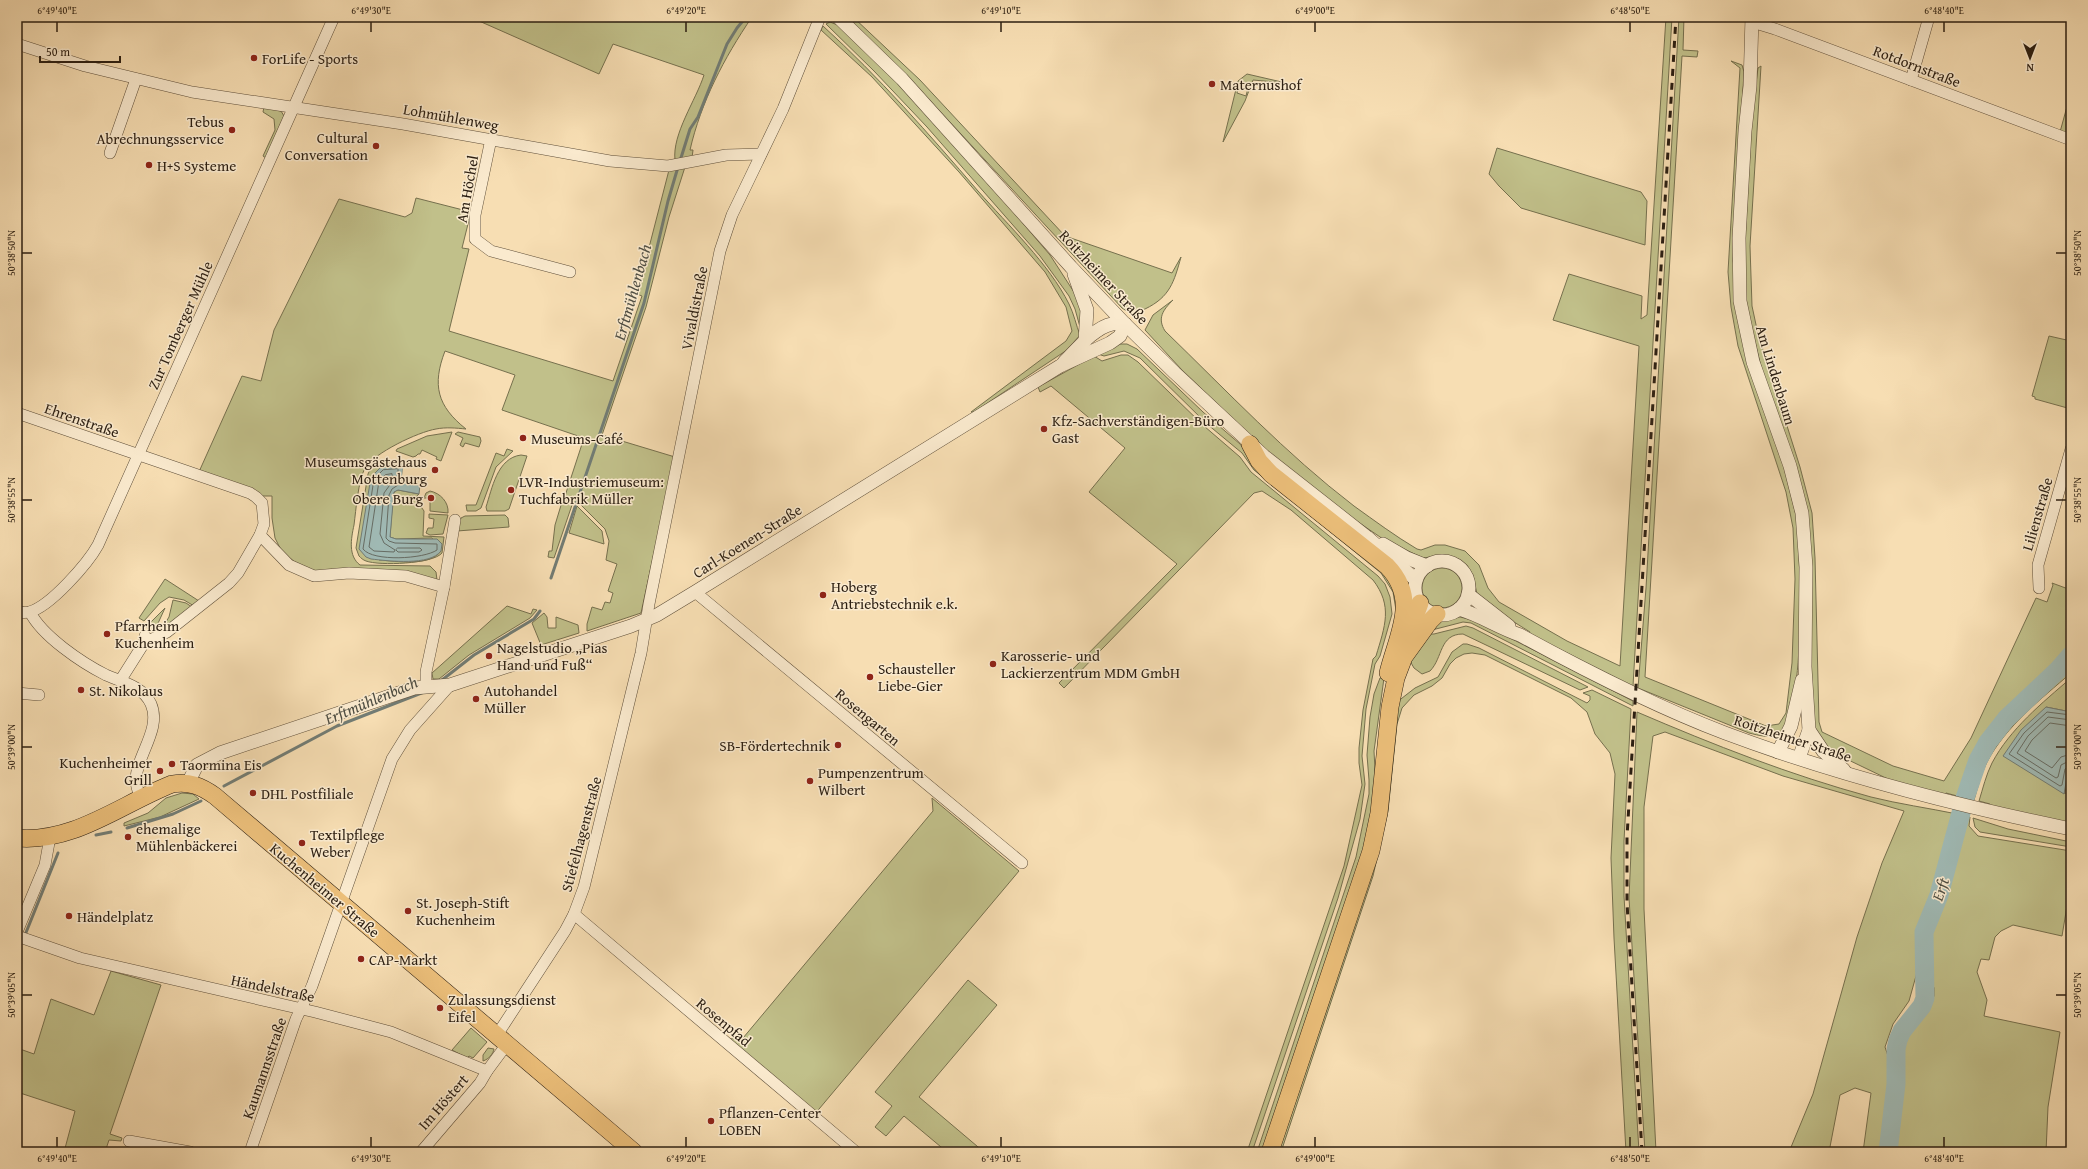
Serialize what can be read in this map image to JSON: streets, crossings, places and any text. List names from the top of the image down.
{
  "streets": {
    "main road": ["Kuchenheimer Straße"],
    "street": [
      "Rotdornstraße",
      "Lohmühlenweg",
      "Am Höchel",
      "Roitzheimer Straße",
      "Vivaldistraße",
      "Zur Tomberger Mühle",
      "Am Lindenbaum",
      "Ehrenstraße",
      "Lilienstraße",
      "Carl-Koenen-Straße",
      "Rosengarten",
      "Stiefelhagenstraße",
      "Händelstraße",
      "Rosenpfad",
      "Kaumannsstraße",
      "Im Höstert"
    ]
  },
  "crossings": [
    ["Rotdornstraße", "Am Lindenbaum"],
    ["Lohmühlenweg", "Am Höchel"],
    ["Lohmühlenweg", "Vivaldistraße"],
    ["Lohmühlenweg", "Zur Tomberger Mühle"],
    ["Roitzheimer Straße", "Am Lindenbaum"],
    ["Roitzheimer Straße", "Carl-Koenen-Straße"],
    ["Vivaldistraße", "Carl-Koenen-Straße"],
    ["Vivaldistraße", "Stiefelhagenstraße"],
    ["Zur Tomberger Mühle", "Ehrenstraße"],
    ["Carl-Koenen-Straße", "Rosengarten"],
    ["Carl-Koenen-Straße", "Stiefelhagenstraße"],
    ["Carl-Koenen-Straße", "Kuchenheimer Straße"],
    ["Carl-Koenen-Straße", "Kaumannsstraße"],
    ["Stiefelhagenstraße", "Kuchenheimer Straße"],
    ["Stiefelhagenstraße", "Rosenpfad"],
    ["Kuchenheimer Straße", "Kaumannsstraße"],
    ["Händelstraße", "Kaumannsstraße"],
    ["Händelstraße", "Im Höstert"]
  ],
  "water": ["Erftmühlenbach", "Erft"],
  "places": [
    "ForLife - Sports",
    "Maternushof",
    "Tebus Abrechnungsservice",
    "Cultural Conversation",
    "H+S Systeme",
    "Kfz-Sachverständigen-Büro Gast",
    "Museums-Café",
    "Museumsgästehaus Mottenburg",
    "LVR-Industriemuseum: Tuchfabrik Müller",
    "Obere Burg",
    "Hoberg Antriebstechnik e.k.",
    "Pfarrheim Kuchenheim",
    "Nagelstudio „Pias Hand und Fuß“",
    "Karosserie- und Lackierzentrum MDM GmbH",
    "Schausteller Liebe-Gier",
    "St. Nikolaus",
    "Autohandel Müller",
    "SB-Fördertechnik",
    "Taormina Eis",
    "Kuchenheimer Grill",
    "Pumpenzentrum Wilbert",
    "DHL Postfiliale",
    "ehemalige Mühlenbäckerei",
    "Textilpflege Weber",
    "St. Joseph-Stift Kuchenheim",
    "Händelplatz",
    "CAP-Markt",
    "Zulassungsdienst Eifel",
    "Pflanzen-Center LOBEN"
  ],
  "scale_bar": "50 m",
  "north": "bottom",
  "coordinates": [
    "6°49'40\"E",
    "6°49'30\"E",
    "6°49'20\"E",
    "6°49'10\"E",
    "6°49'00\"E",
    "6°48'50\"E",
    "6°48'40\"E",
    "50°38'50\"N",
    "50°38'55\"N",
    "50°39'00\"N",
    "50°39'05\"N"
  ]
}
